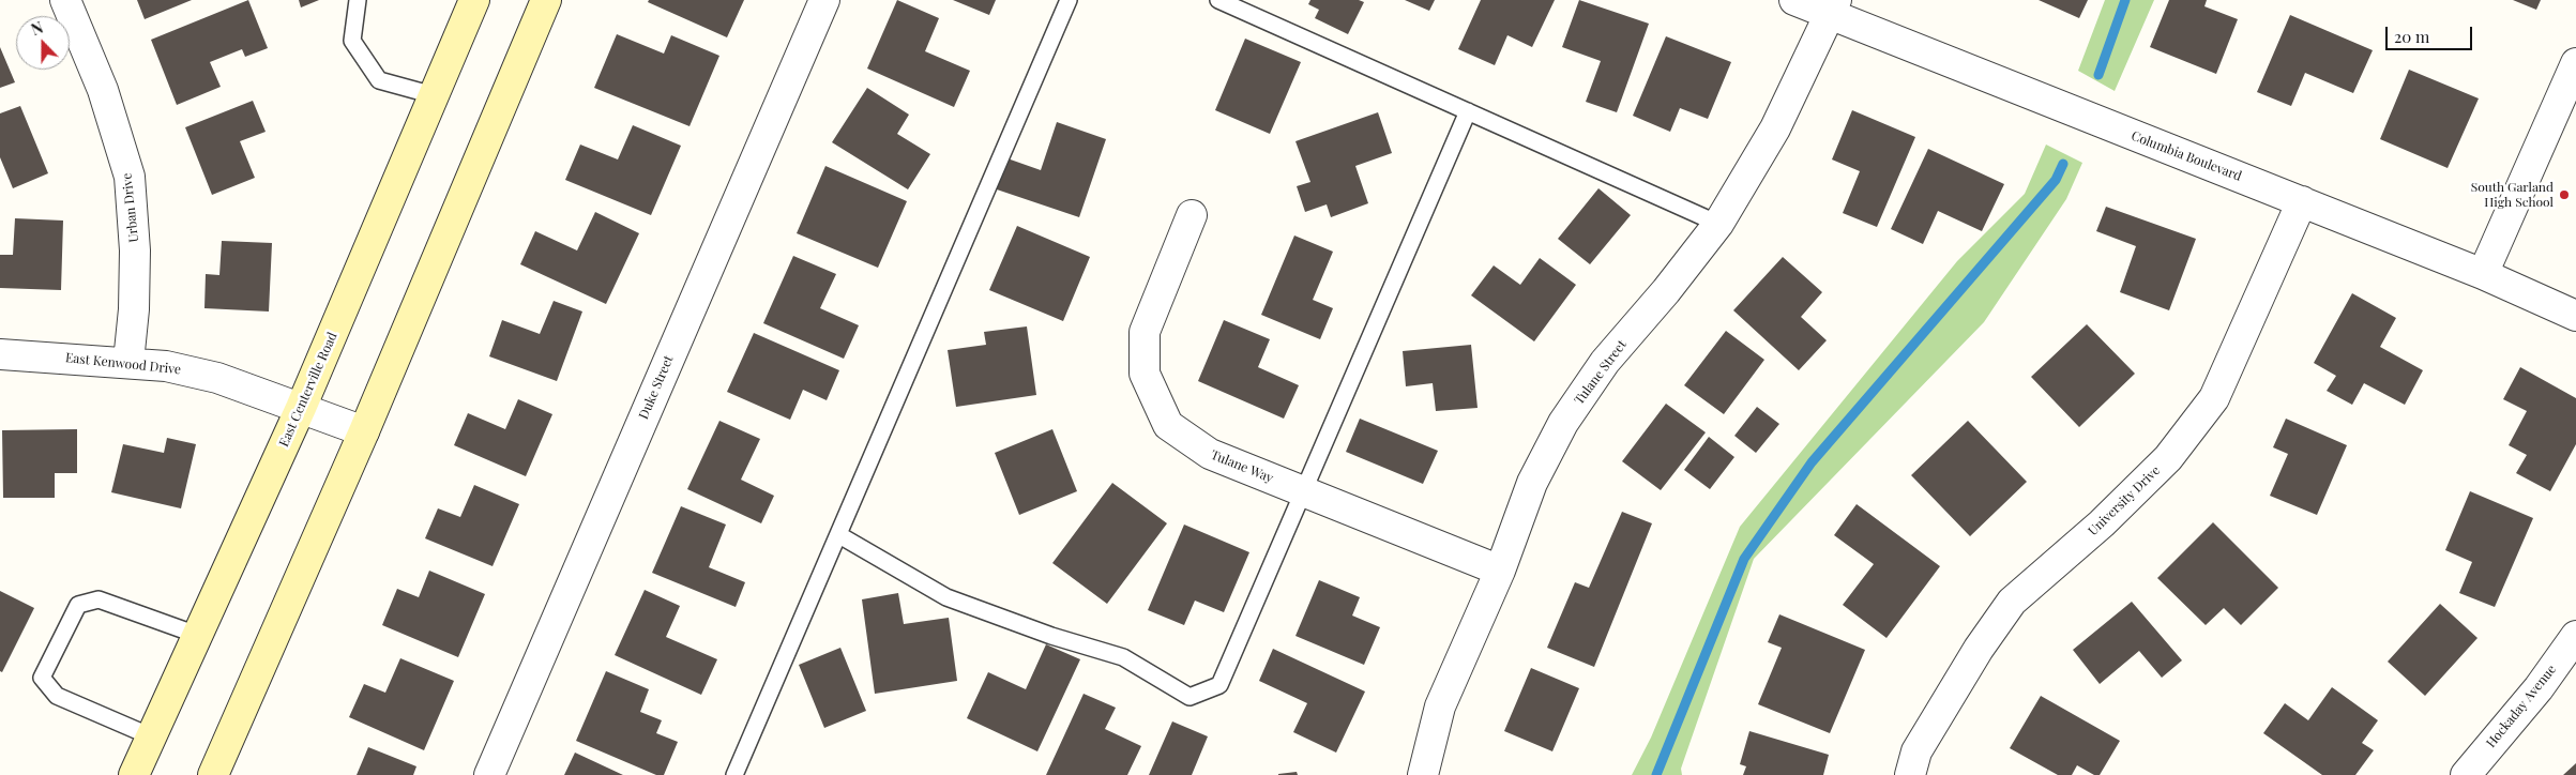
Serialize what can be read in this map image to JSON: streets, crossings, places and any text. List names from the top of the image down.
{
  "streets": {
    "main road": ["East Centerville Road"],
    "street": [
      "Columbia Boulevard",
      "Urban Drive",
      "East Kenwood Drive",
      "Tulane Street",
      "Duke Street",
      "Tulane Way",
      "University Drive",
      "Hockaday Avenue"
    ]
  },
  "crossings": [
    ["Columbia Boulevard", "Tulane Street"],
    ["Columbia Boulevard", "University Drive"],
    ["Urban Drive", "East Kenwood Drive"],
    ["East Kenwood Drive", "East Centerville Road"],
    ["Tulane Street", "Tulane Way"]
  ],
  "places": ["South Garland High School"],
  "scale_bar": "20 m",
  "north": "top"
}
